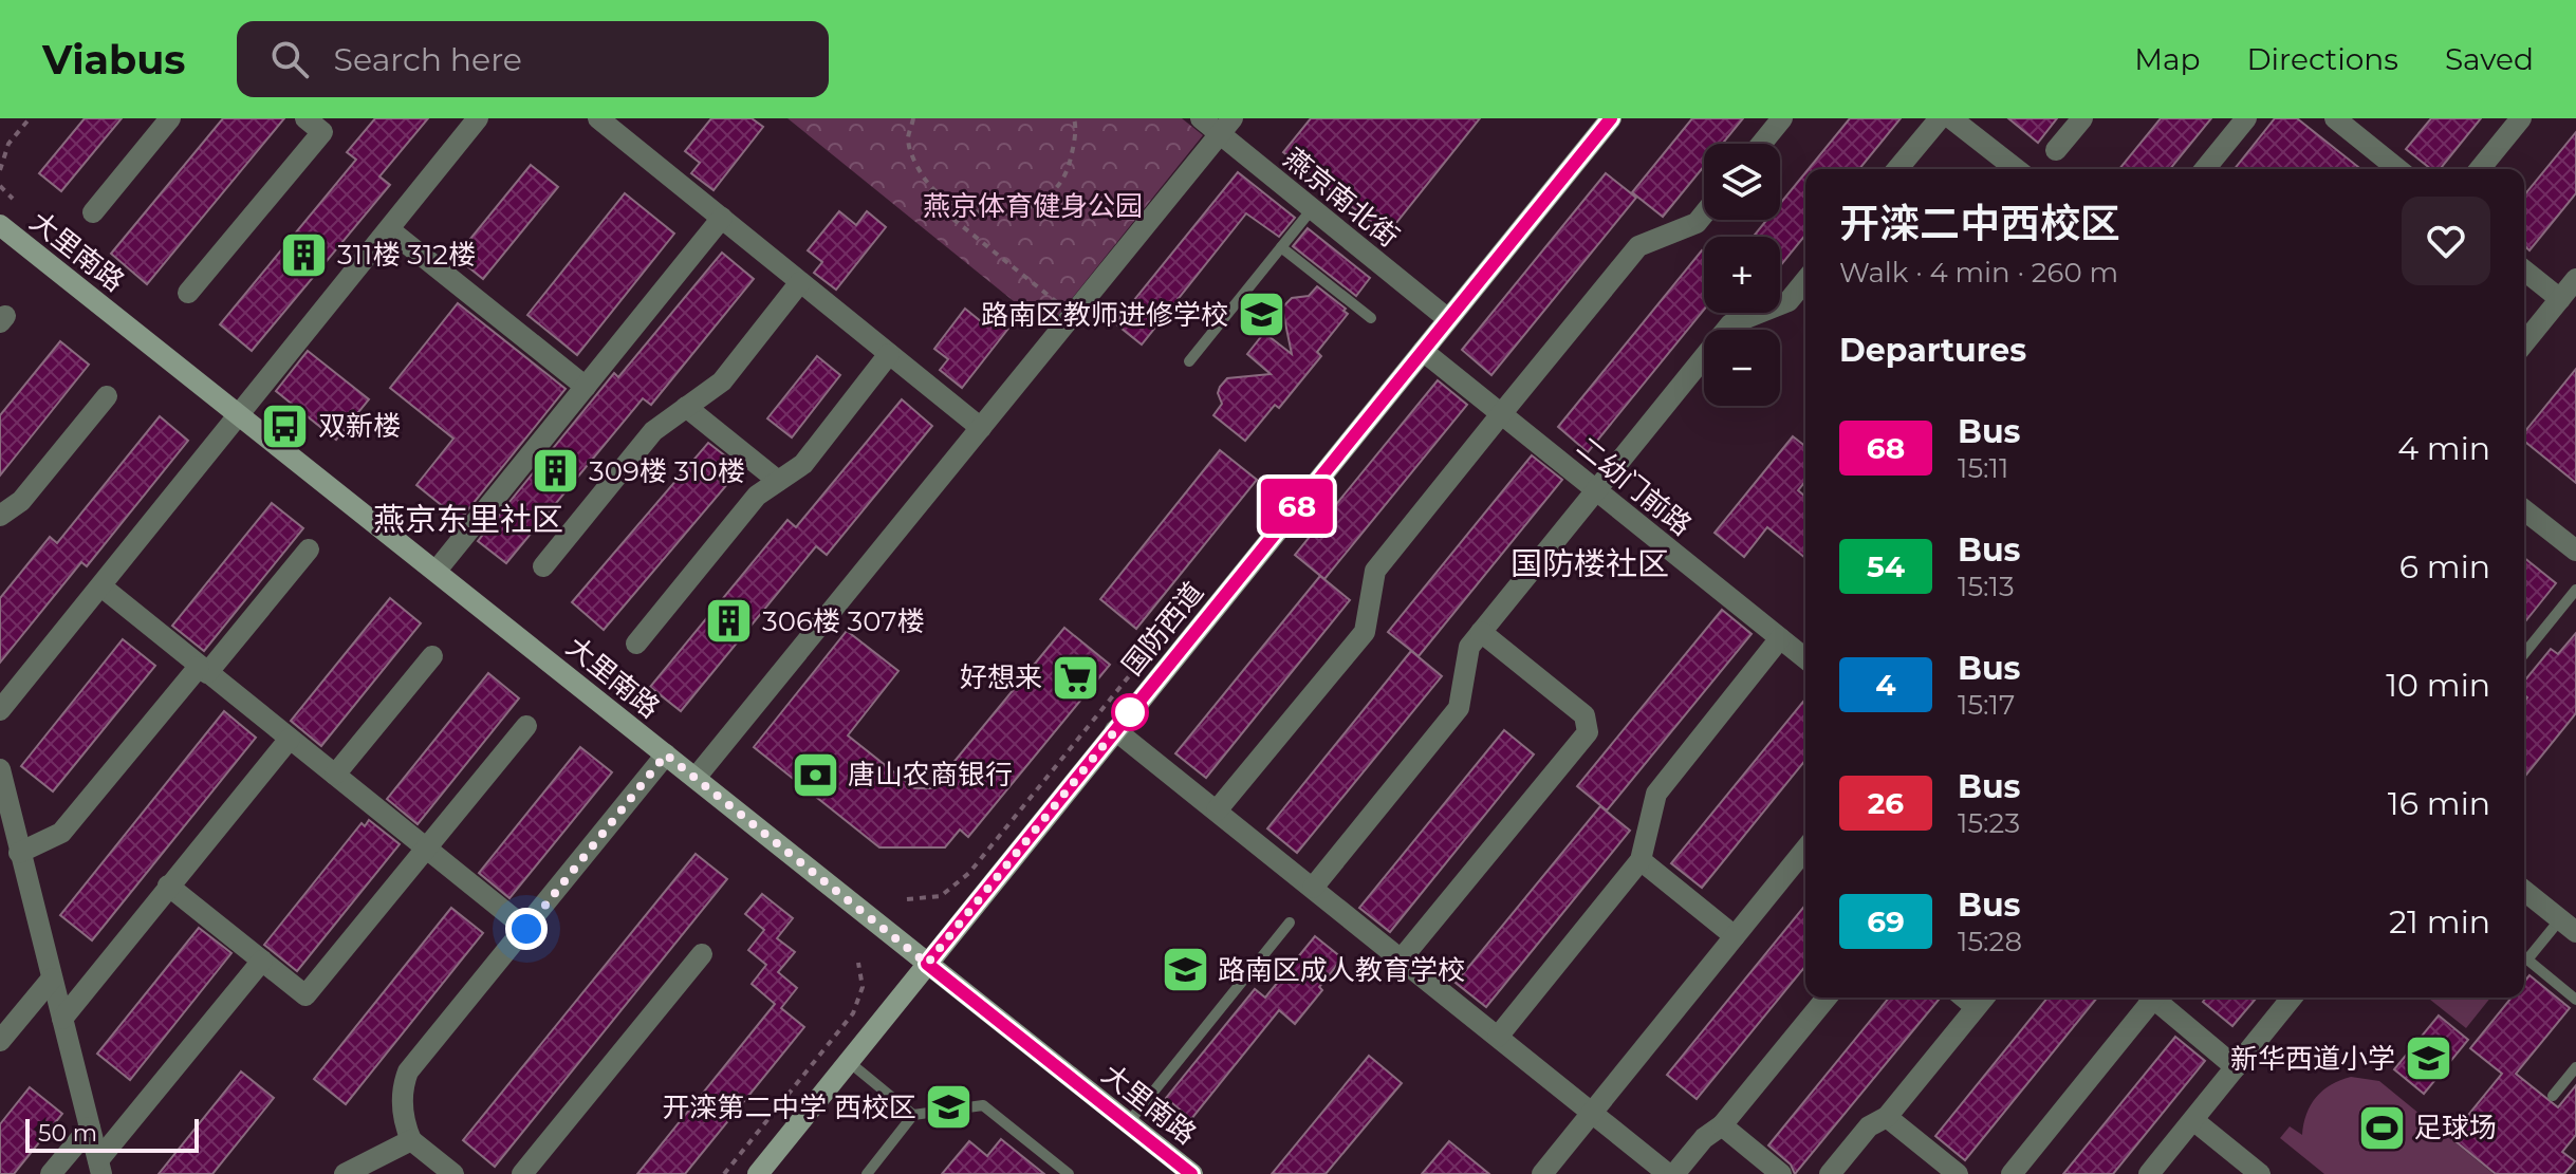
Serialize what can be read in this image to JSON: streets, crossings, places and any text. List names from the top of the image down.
{
  "streets": {
    "street": [
      "燕京南北街",
      "大里南路",
      "二幼门前路",
      "国防西道"
    ]
  },
  "crossings": [
    ["燕京南北街", "国防西道"],
    ["大里南路", "国防西道"],
    ["二幼门前路", "国防西道"]
  ],
  "districts": ["燕京东里社区", "国防楼社区"],
  "parks": ["燕京体育健身公园"],
  "places": {
    "building": ["311楼 312楼", "309楼 310楼", "306楼 307楼"],
    "school or university": [
      "路南区教师进修学校",
      "路南区成人教育学校",
      "新华西道小学",
      "开滦第二中学 西校区"
    ],
    "bus stop": ["双新楼"],
    "supermarket": ["好想来"],
    "bank": ["唐山农商银行"],
    "sports": ["足球场"]
  },
  "lines": ["bus line 68"],
  "scale_bar": "50 m",
  "page": {
    "header": "Viabus",
    "search": "Search here",
    "nav": ["Map", "Directions", "Saved"],
    "on_map": "68",
    "map_buttons": ["+", "−"],
    "heading": [
      ["开滦二中西校区", "Walk · 4 min · 260 m"],
      "Departures"
    ],
    "list": [
      {
        "mark": "68",
        "name": "Bus",
        "note": "15:11",
        "value": "4 min"
      },
      {
        "mark": "54",
        "name": "Bus",
        "note": "15:13",
        "value": "6 min"
      },
      {
        "mark": "4",
        "name": "Bus",
        "note": "15:17",
        "value": "10 min"
      },
      {
        "mark": "26",
        "name": "Bus",
        "note": "15:23",
        "value": "16 min"
      },
      {
        "mark": "69",
        "name": "Bus",
        "note": "15:28",
        "value": "21 min"
      }
    ],
    "scale": "50 m"
  }
}
